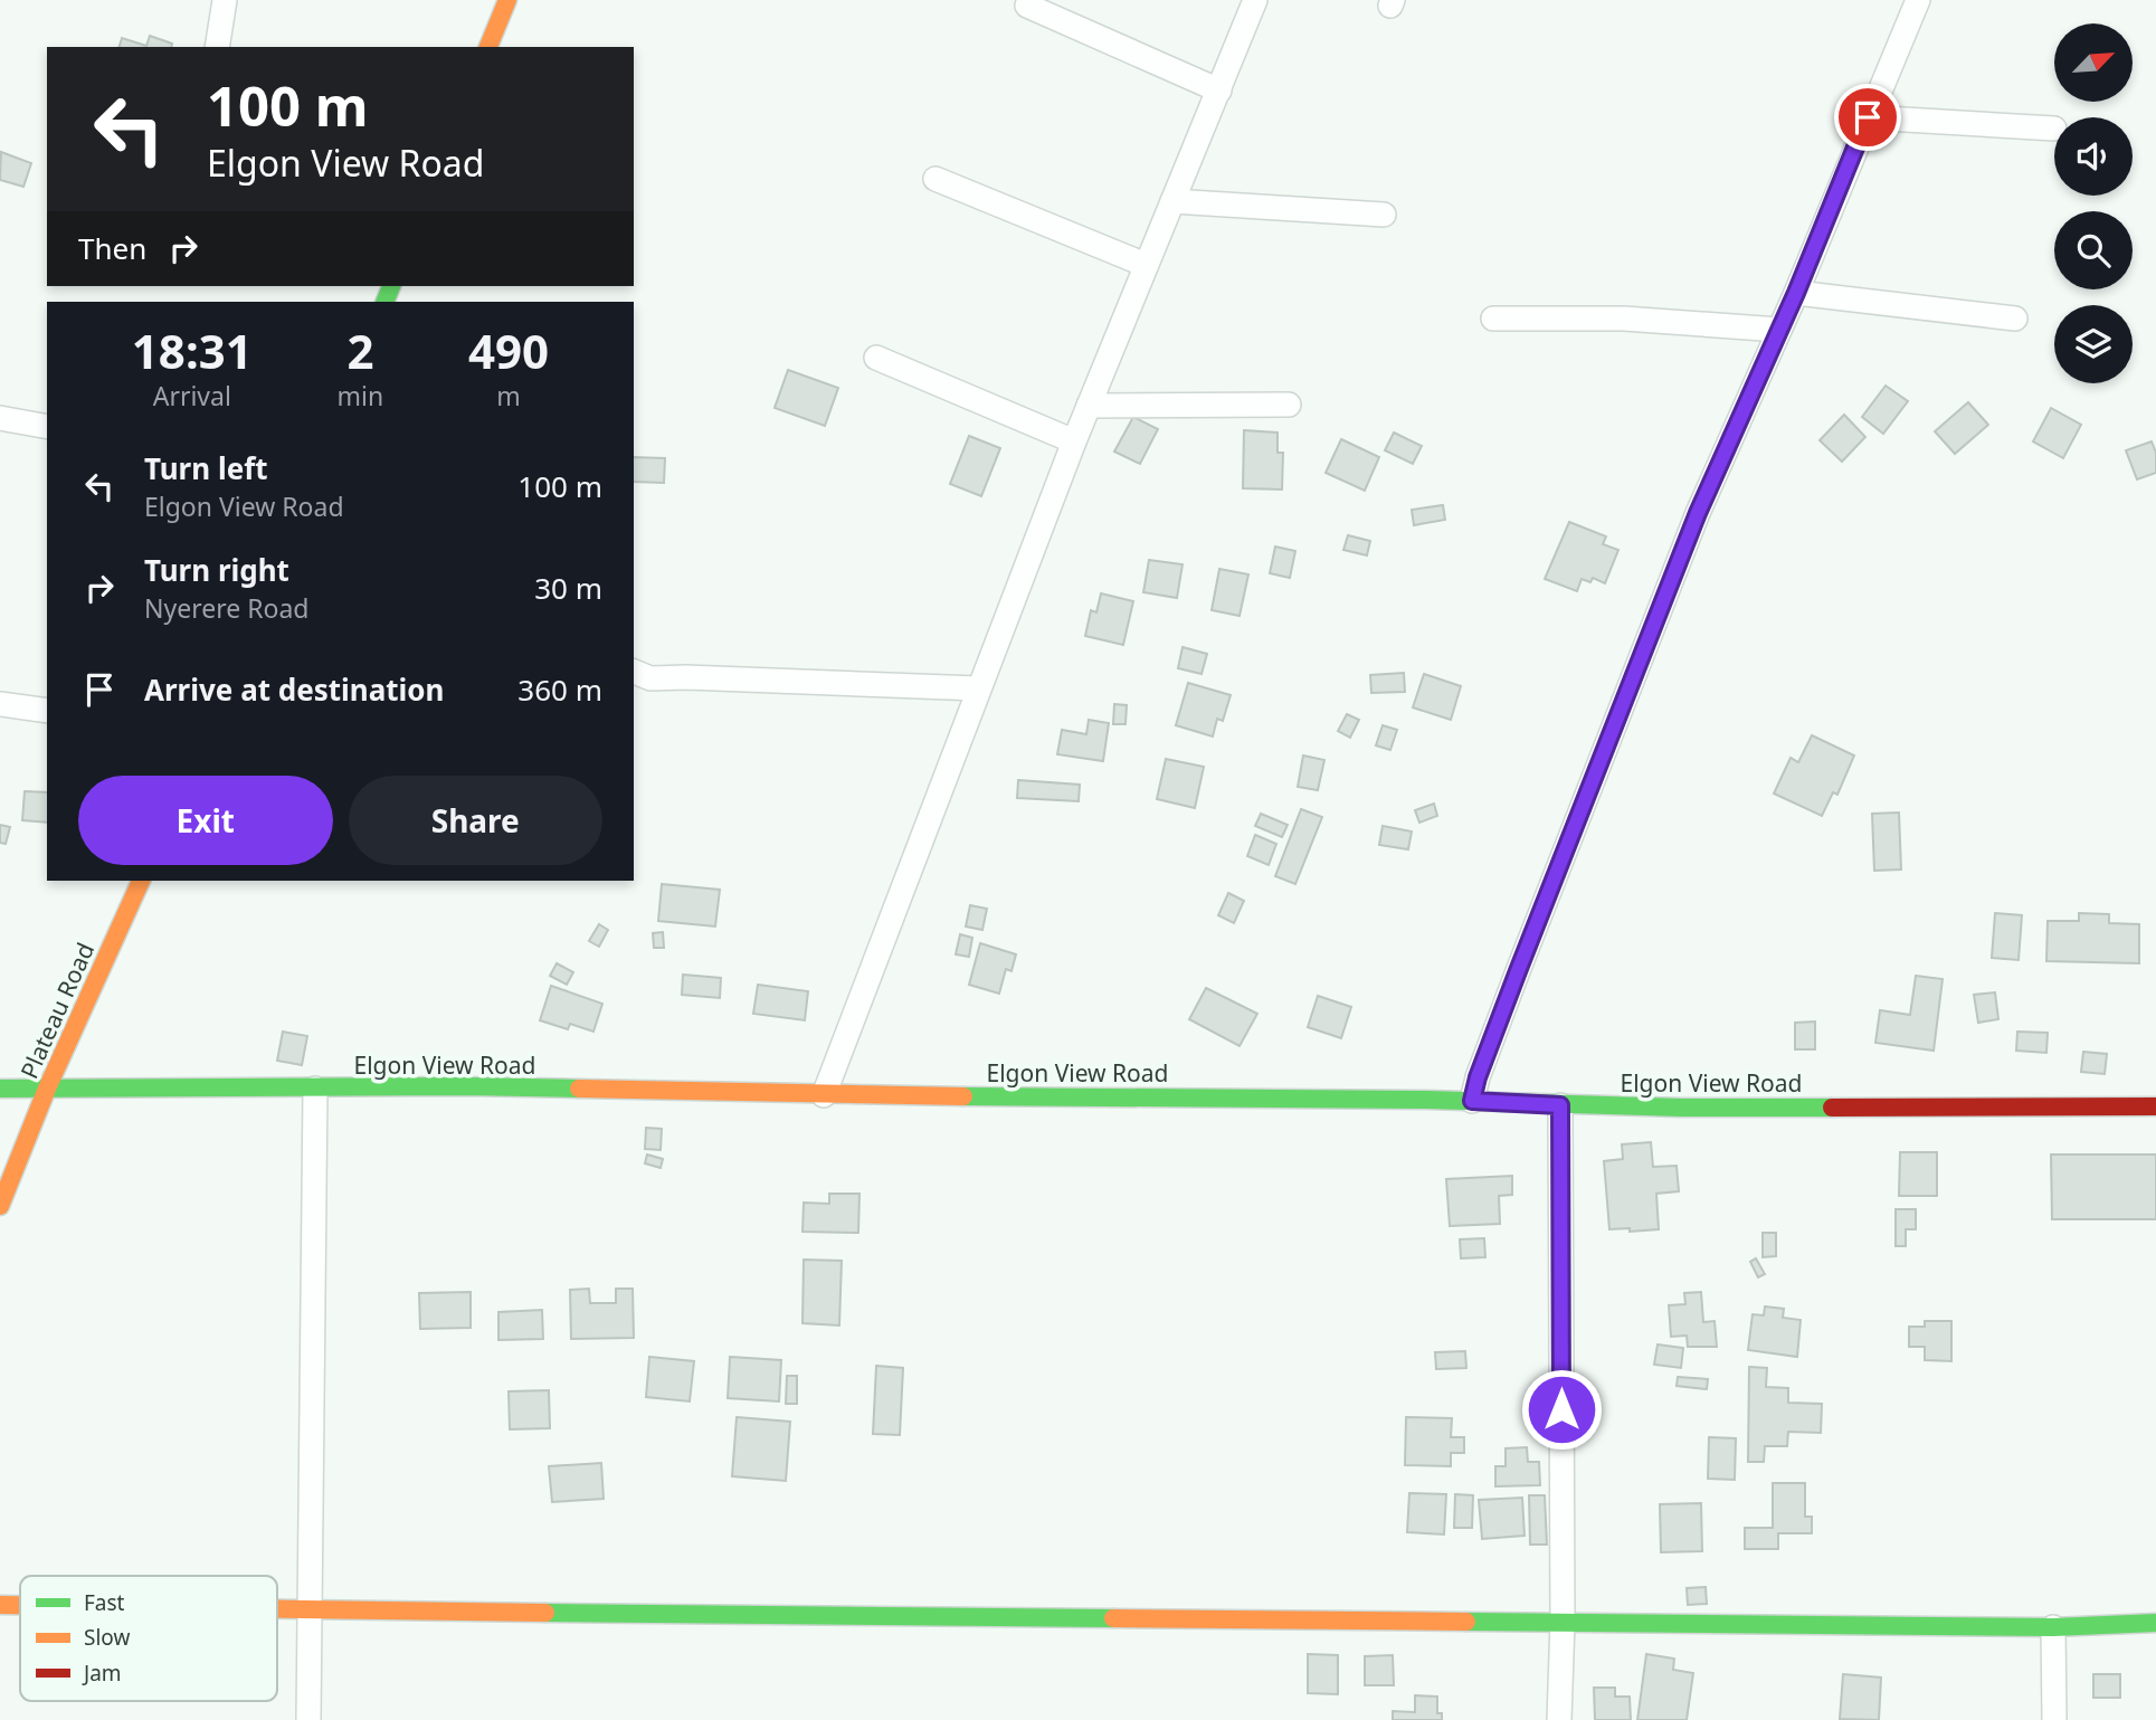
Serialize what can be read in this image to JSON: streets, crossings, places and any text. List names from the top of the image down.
{
  "streets": {
    "street": ["Plateau Road", "Elgon View Road"]
  },
  "crossings": [
    ["Plateau Road", "Elgon View Road"]
  ],
  "legend": ["Fast", "Slow", "Jam"],
  "north": "top right",
  "page": {
    "turn": ["100 m", "Elgon View Road"],
    "then": "Then",
    "eta": [
      "18:31",
      "Arrival",
      "2",
      "min",
      "490",
      "m"
    ],
    "list": [
      {
        "name": "Turn left",
        "note": "Elgon View Road",
        "value": "100 m"
      },
      {
        "name": "Turn right",
        "note": "Nyerere Road",
        "value": "30 m"
      },
      {
        "name": "Arrive at destination",
        "value": "360 m"
      }
    ],
    "buttons": ["Exit", "Share"]
  }
}
